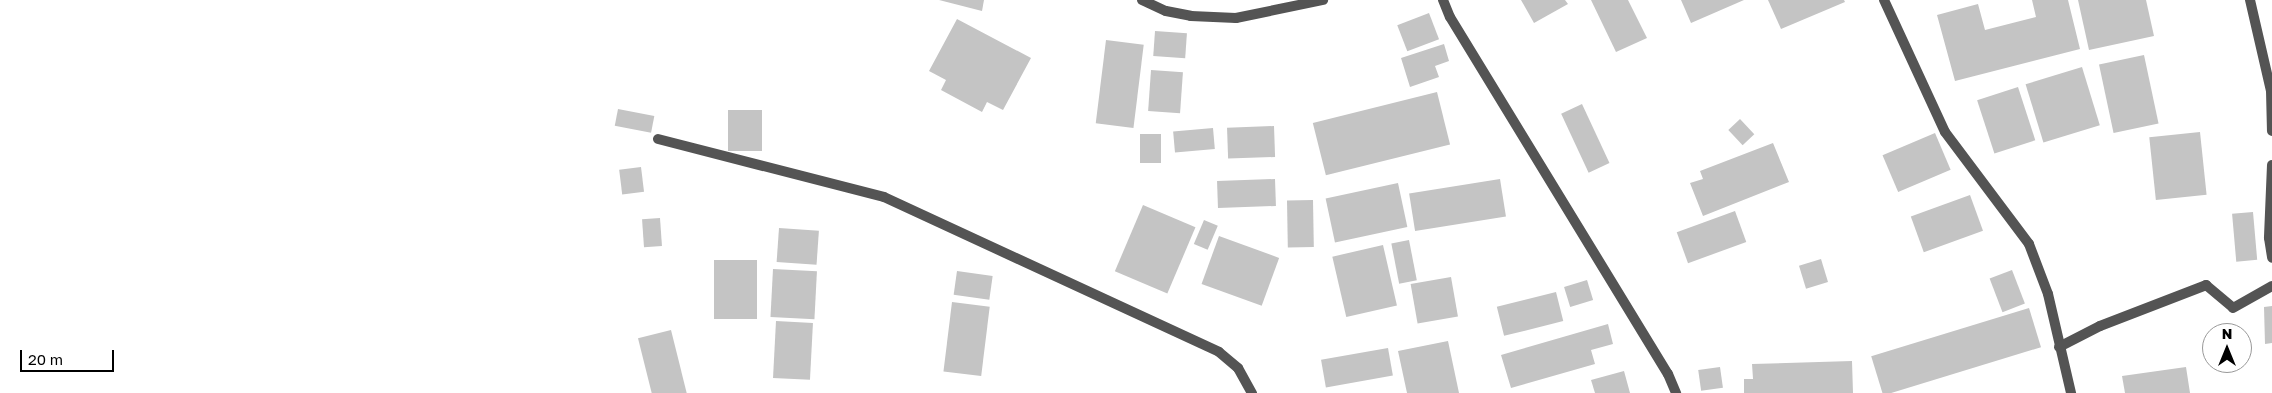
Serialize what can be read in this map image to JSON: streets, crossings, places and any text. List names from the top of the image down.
{
  "scale_bar": "20 m",
  "north": "top"
}
